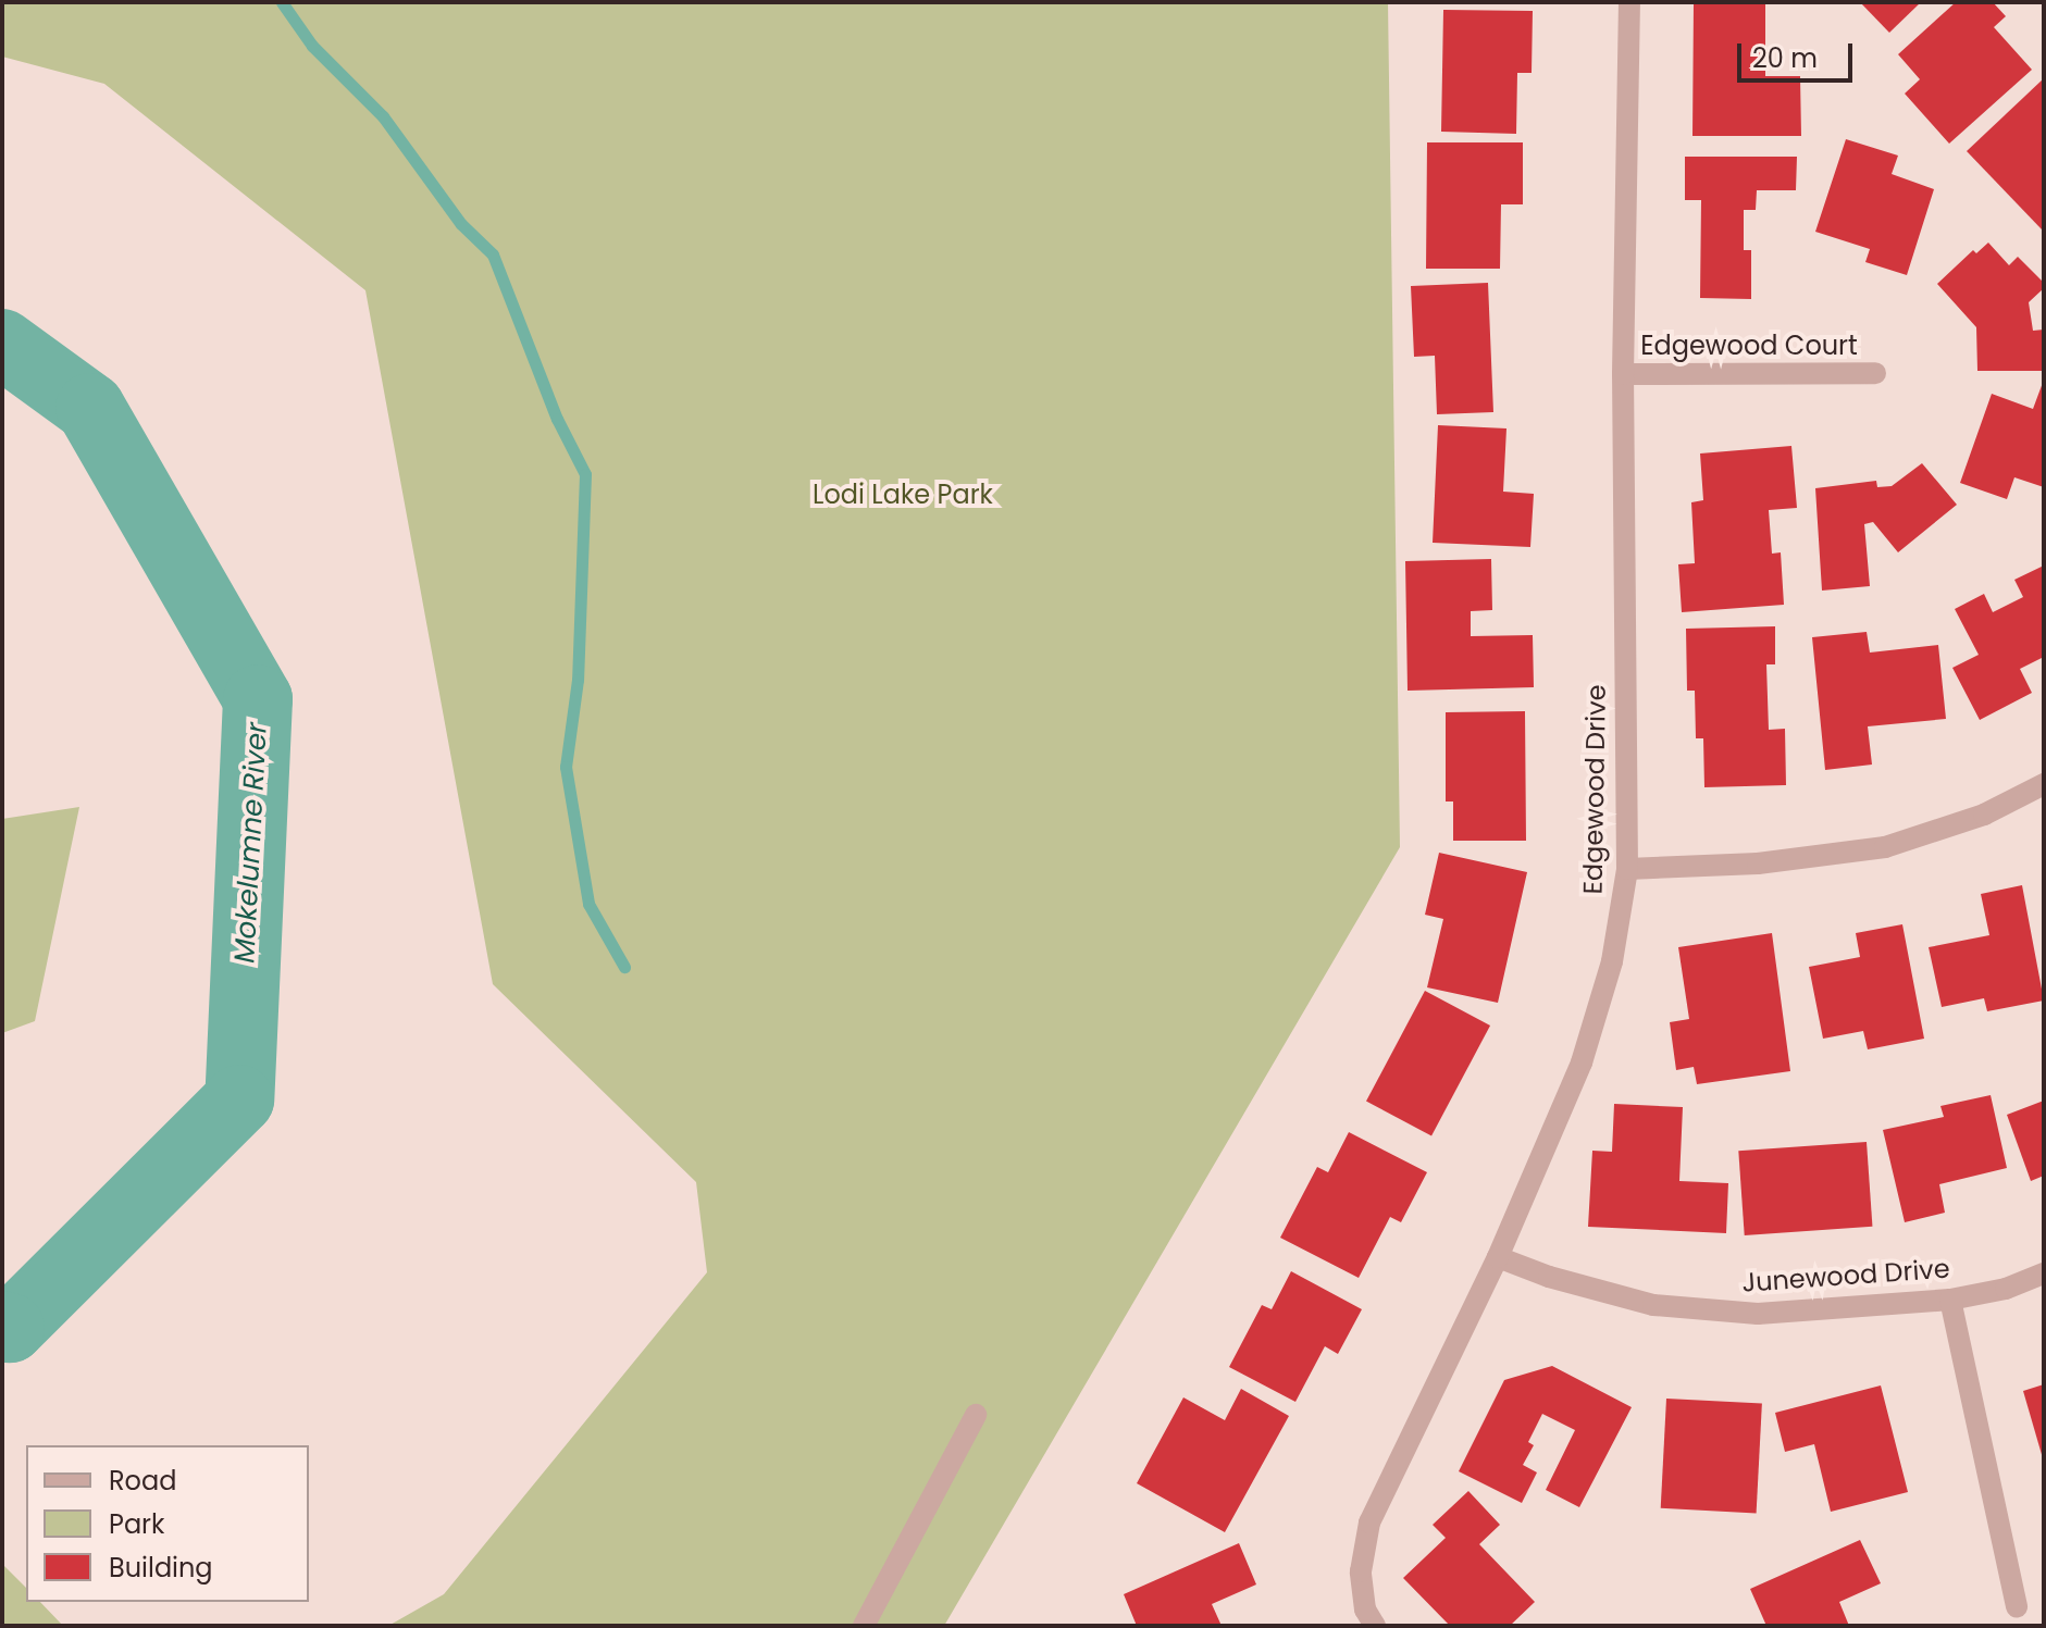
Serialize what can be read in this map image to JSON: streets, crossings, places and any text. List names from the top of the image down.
{
  "streets": {
    "street": ["Edgewood Court", "Edgewood Drive", "Junewood Drive"]
  },
  "crossings": [
    ["Edgewood Court", "Edgewood Drive"],
    ["Edgewood Drive", "Junewood Drive"]
  ],
  "water": ["Mokelumne River"],
  "parks": ["Lodi Lake Park"],
  "legend": ["Road", "Park", "Building"],
  "scale_bar": "20 m"
}
